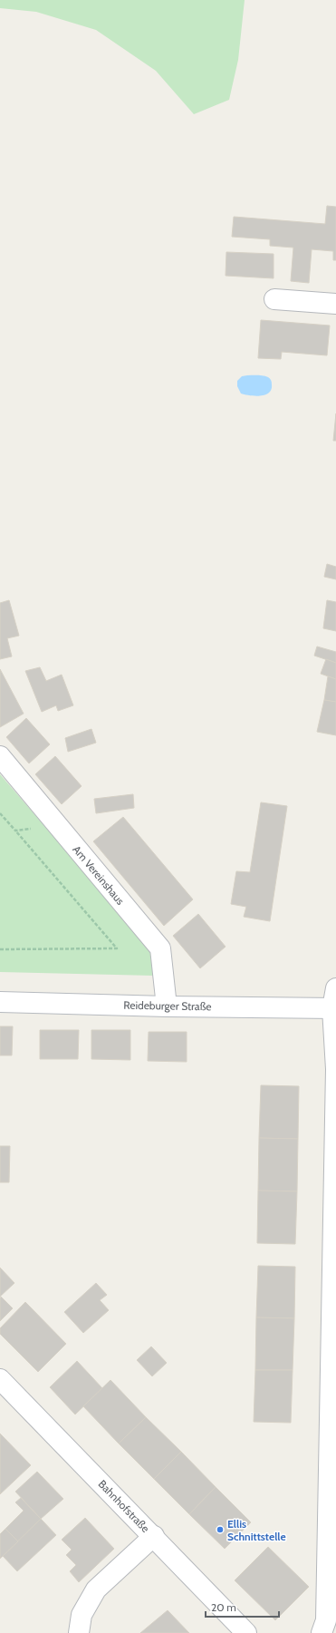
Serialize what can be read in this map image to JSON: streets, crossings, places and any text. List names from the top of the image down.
{
  "streets": {
    "street": ["Am Vereinshaus", "Reideburger Straße", "Bahnhofstraße"]
  },
  "crossings": [
    ["Am Vereinshaus", "Reideburger Straße"]
  ],
  "places": ["Ellis Schnittstelle"],
  "scale_bar": "20 m"
}
